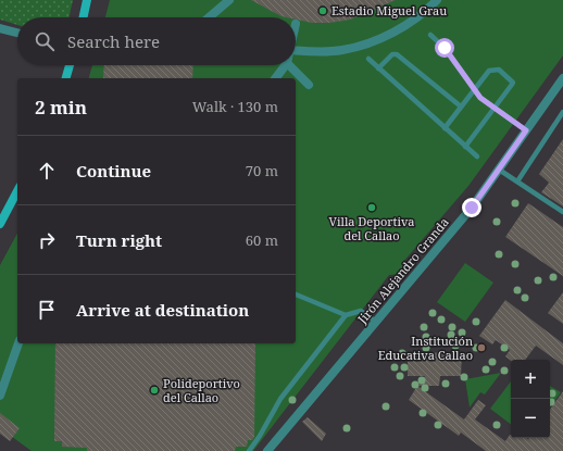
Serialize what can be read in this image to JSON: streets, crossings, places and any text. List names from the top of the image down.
{
  "streets": {
    "street": ["Jirón Alejandro Granda"]
  },
  "places": [
    "Estadio Miguel Grau",
    "Villa Deportiva del Callao",
    "Institución Educativa Callao",
    "Polideportivo del Callao"
  ],
  "page": {
    "search": "Search here",
    "heading": ["2 min", "Walk · 130 m"],
    "list": [
      ["Continue", "70 m"],
      ["Turn right", "60 m"],
      "Arrive at destination"
    ],
    "map_buttons": ["+", "−"]
  }
}
